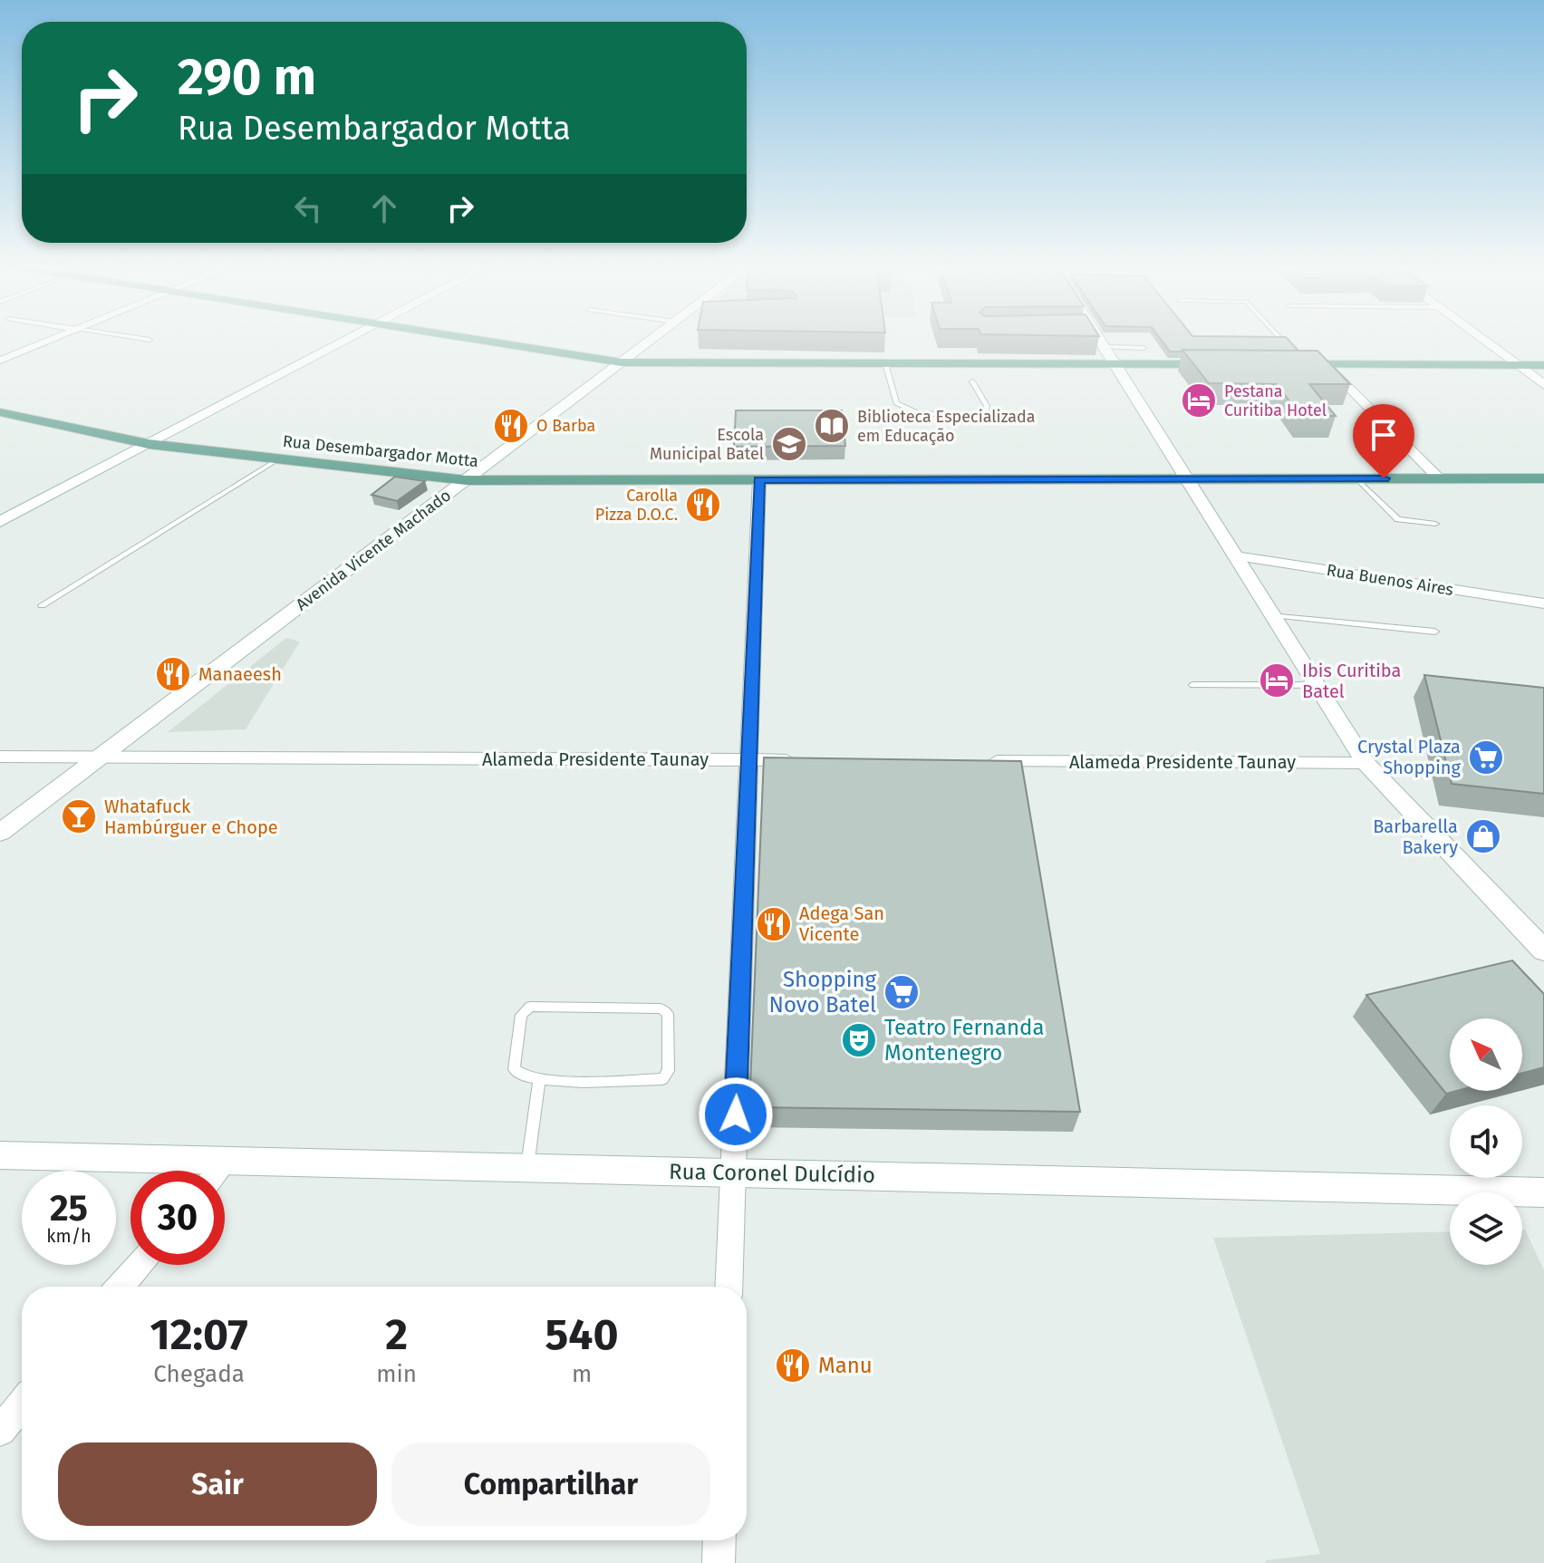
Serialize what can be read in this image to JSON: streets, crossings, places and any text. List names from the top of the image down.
{
  "streets": {
    "main road": ["Rua Desembargador Motta"],
    "street": [
      "Avenida Vicente Machado",
      "Rua Buenos Aires",
      "Alameda Presidente Taunay",
      "Rua Coronel Dulcídio"
    ]
  },
  "crossings": [
    ["Rua Desembargador Motta", "Avenida Vicente Machado"],
    ["Avenida Vicente Machado", "Alameda Presidente Taunay"]
  ],
  "places": {
    "hotel": ["Pestana Curitiba Hotel", "Ibis Curitiba Batel"],
    "restaurant": [
      "O Barba",
      "Carolla Pizza D.O.C.",
      "Manaeesh",
      "Adega San Vicente",
      "Manu"
    ],
    "library": ["Biblioteca Especializada em Educação"],
    "school or university": ["Escola Municipal Batel"],
    "supermarket": ["Crystal Plaza Shopping", "Shopping Novo Batel"],
    "bar": ["Whatafuck Hambúrguer e Chope"],
    "shop": ["Barbarella Bakery"],
    "theatre": ["Teatro Fernanda Montenegro"]
  },
  "north": "top left",
  "page": {
    "turn": ["290 m", "Rua Desembargador Motta"],
    "speed": "25 km/h",
    "limit": "30",
    "eta": [
      "12:07",
      "Chegada",
      "2",
      "min",
      "540",
      "m"
    ],
    "buttons": ["Sair", "Compartilhar"]
  }
}
